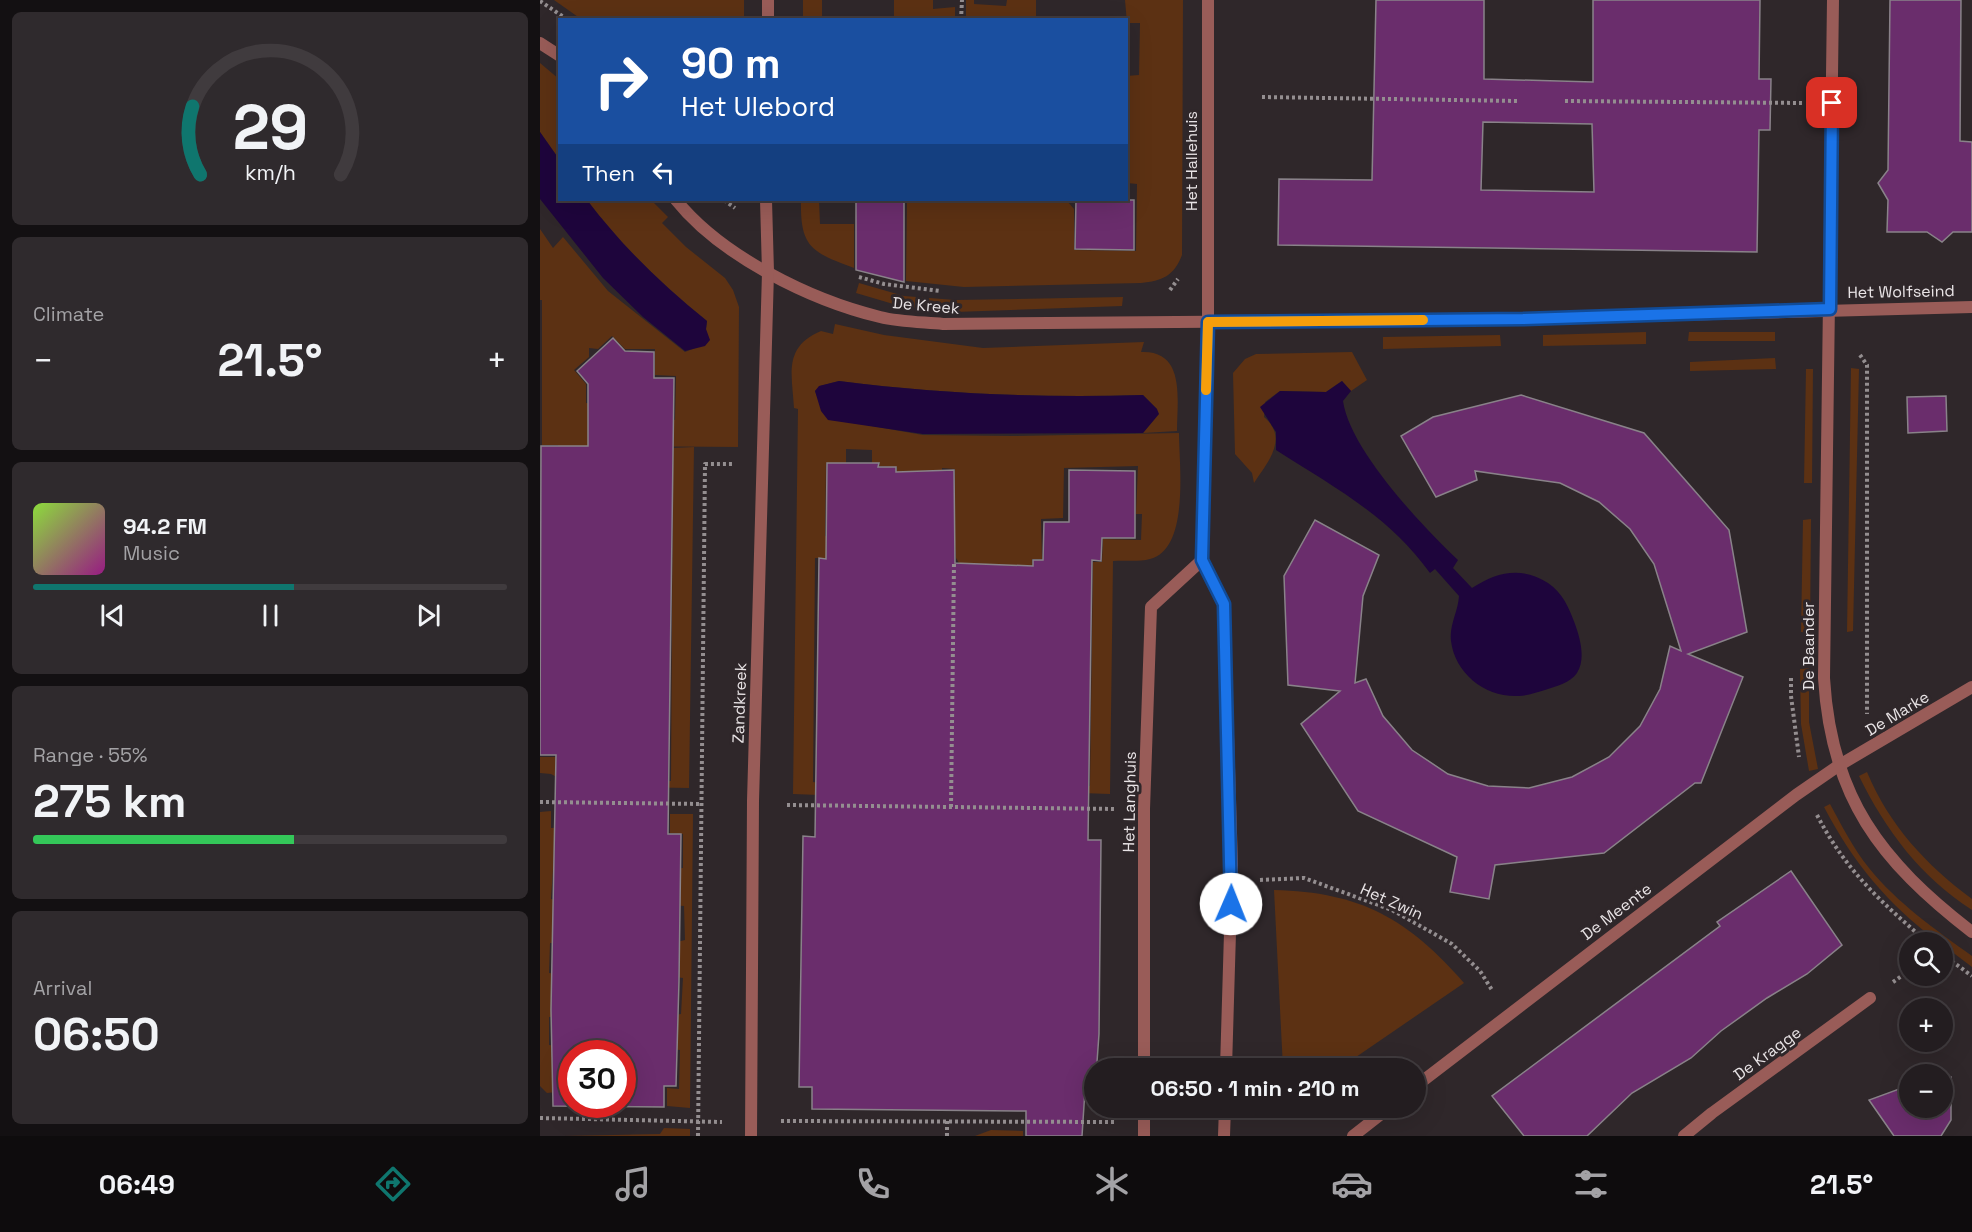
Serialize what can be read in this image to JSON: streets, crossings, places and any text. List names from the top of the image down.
{
  "streets": {
    "street": [
      "Het Hallehuis",
      "Het Wolfseind",
      "De Kreek",
      "De Baander",
      "Zandkreek",
      "De Marke",
      "Het Langhuis",
      "De Meente",
      "De Kragge"
    ],
    "path": ["Het Zwin"]
  },
  "crossings": [
    ["Het Hallehuis", "De Kreek"],
    ["Het Wolfseind", "De Kreek"],
    ["Het Wolfseind", "De Baander"],
    ["De Kreek", "De Baander"],
    ["De Kreek", "Zandkreek"],
    ["De Baander", "De Marke"],
    ["De Baander", "De Meente"],
    ["De Marke", "De Meente"],
    ["Het Zwin", "De Meente"]
  ],
  "page": {
    "turn": ["90 m", "Het Ulebord"],
    "then": "Then",
    "tile": [
      "Climate",
      ["Range · 55%", "275 km"],
      ["Arrival", "06:50"]
    ],
    "heat": ["−", "21.5°", "+"],
    "song": ["94.2 FM", "Music"],
    "map_buttons": ["+", "−"],
    "limit": "30",
    "trip": "06:50 · 1 min · 210 m",
    "tabs": ["06:49", "21.5°"],
    "gauge": ["29", "km/h"]
  }
}
